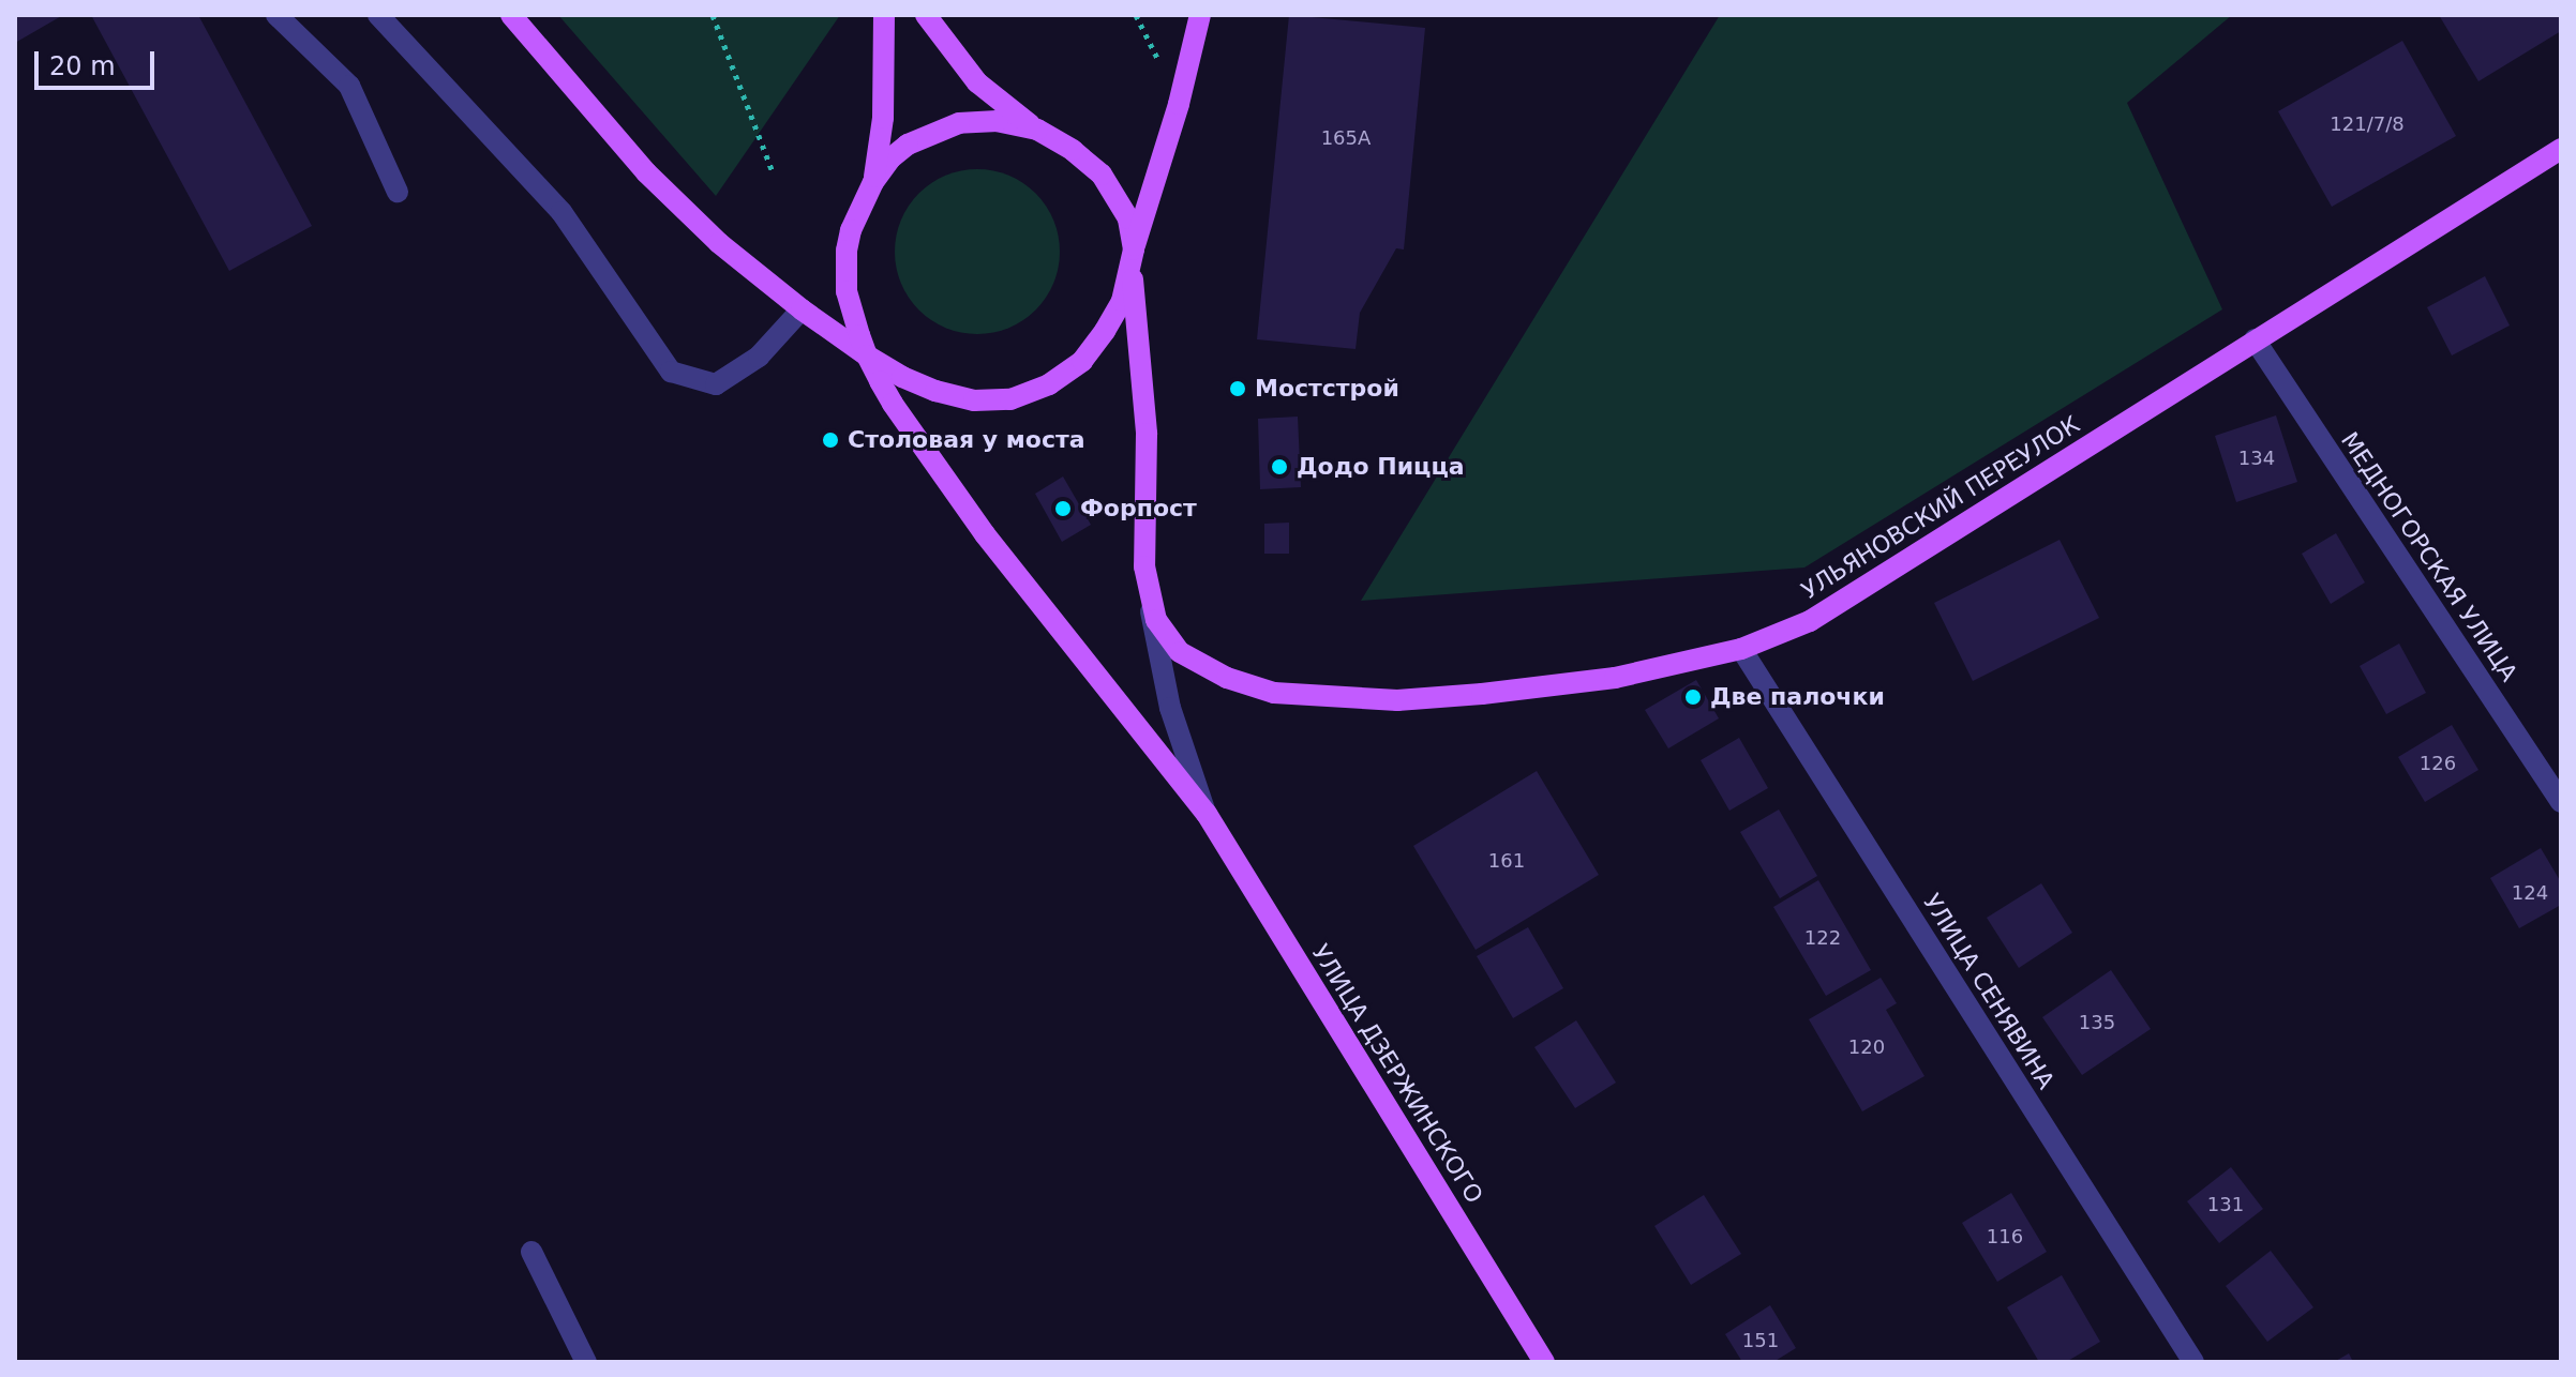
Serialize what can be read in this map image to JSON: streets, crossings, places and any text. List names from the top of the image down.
{
  "streets": {
    "main road": ["УЛЬЯНОВСКИЙ ПЕРЕУЛОК", "УЛИЦА ДЗЕРЖИНСКОГО"],
    "street": ["МЕДНОГОРСКАЯ УЛИЦА", "УЛИЦА СЕНЯВИНА"]
  },
  "crossings": [
    ["УЛЬЯНОВСКИЙ ПЕРЕУЛОК", "МЕДНОГОРСКАЯ УЛИЦА"],
    ["УЛЬЯНОВСКИЙ ПЕРЕУЛОК", "УЛИЦА СЕНЯВИНА"]
  ],
  "places": [
    "Мостстрой",
    "Столовая у моста",
    "Додо Пицца",
    "Форпост",
    "Две палочки"
  ],
  "house_numbers": [
    "121/7/8",
    "165А",
    "134",
    "126",
    "161",
    "124",
    "122",
    "135",
    "120",
    "131",
    "116",
    "151"
  ],
  "scale_bar": "20 m"
}
